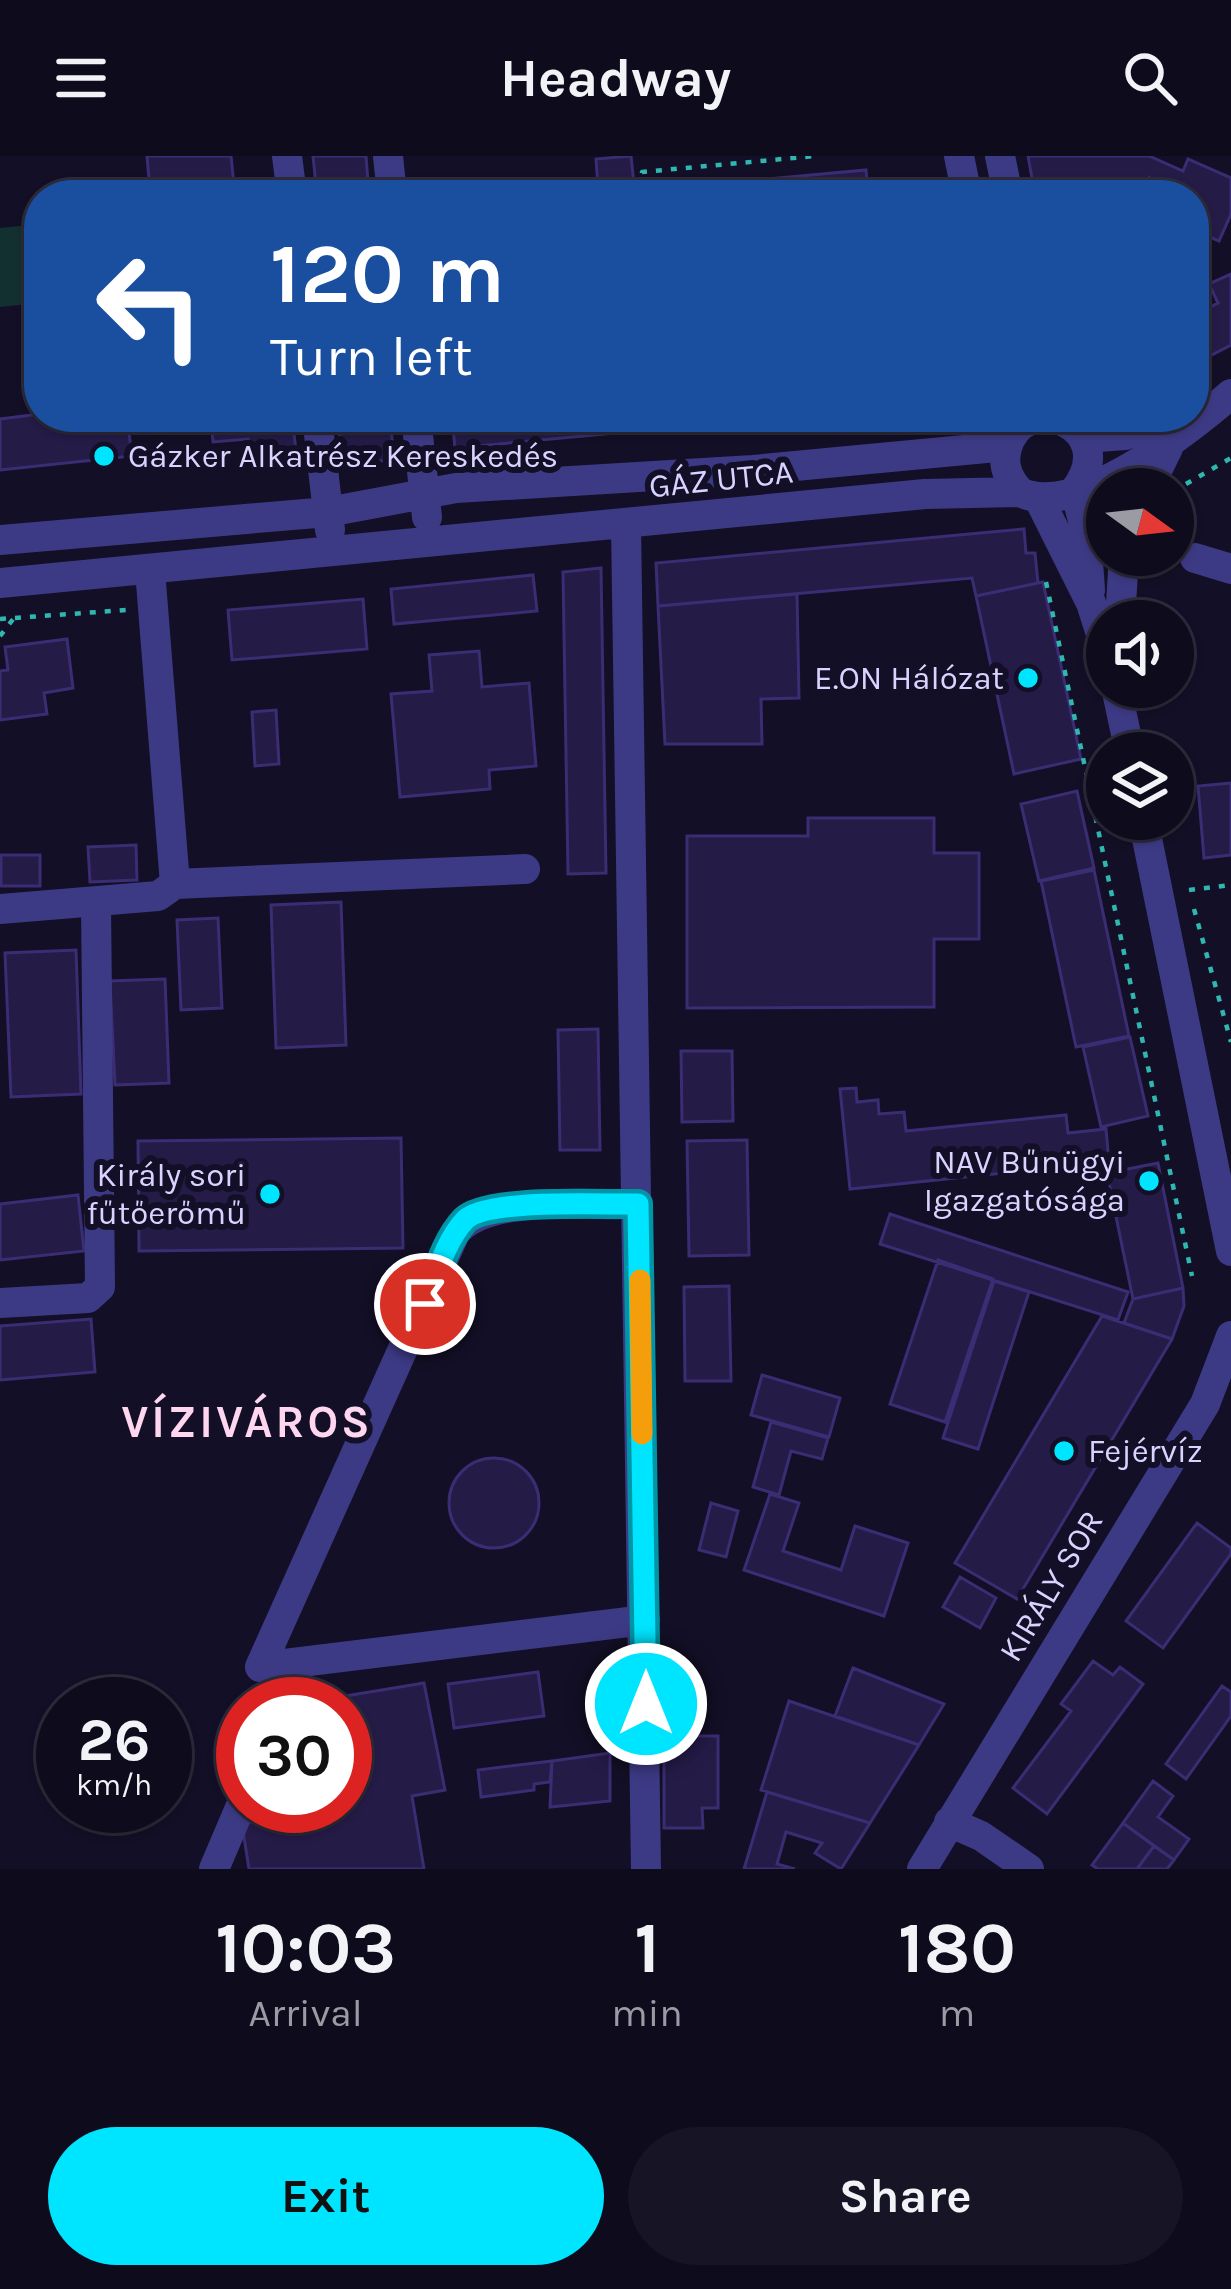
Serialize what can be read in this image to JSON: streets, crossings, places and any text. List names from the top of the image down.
{
  "streets": {
    "street": ["GÁZ UTCA", "KIRÁLY SOR"]
  },
  "districts": ["VÍZIVÁROS"],
  "places": [
    "Gázker Alkatrész Kereskedés",
    "E.ON Hálózat",
    "NAV Bűnügyi Igazgatósága",
    "Király sori fűtőerőmű",
    "Fejérvíz"
  ],
  "north": "right",
  "page": {
    "header": "Headway",
    "turn": ["120 m", "Turn left"],
    "speed": "26 km/h",
    "limit": "30",
    "eta": [
      "10:03",
      "Arrival",
      "1",
      "min",
      "180",
      "m"
    ],
    "buttons": ["Exit", "Share"]
  }
}
